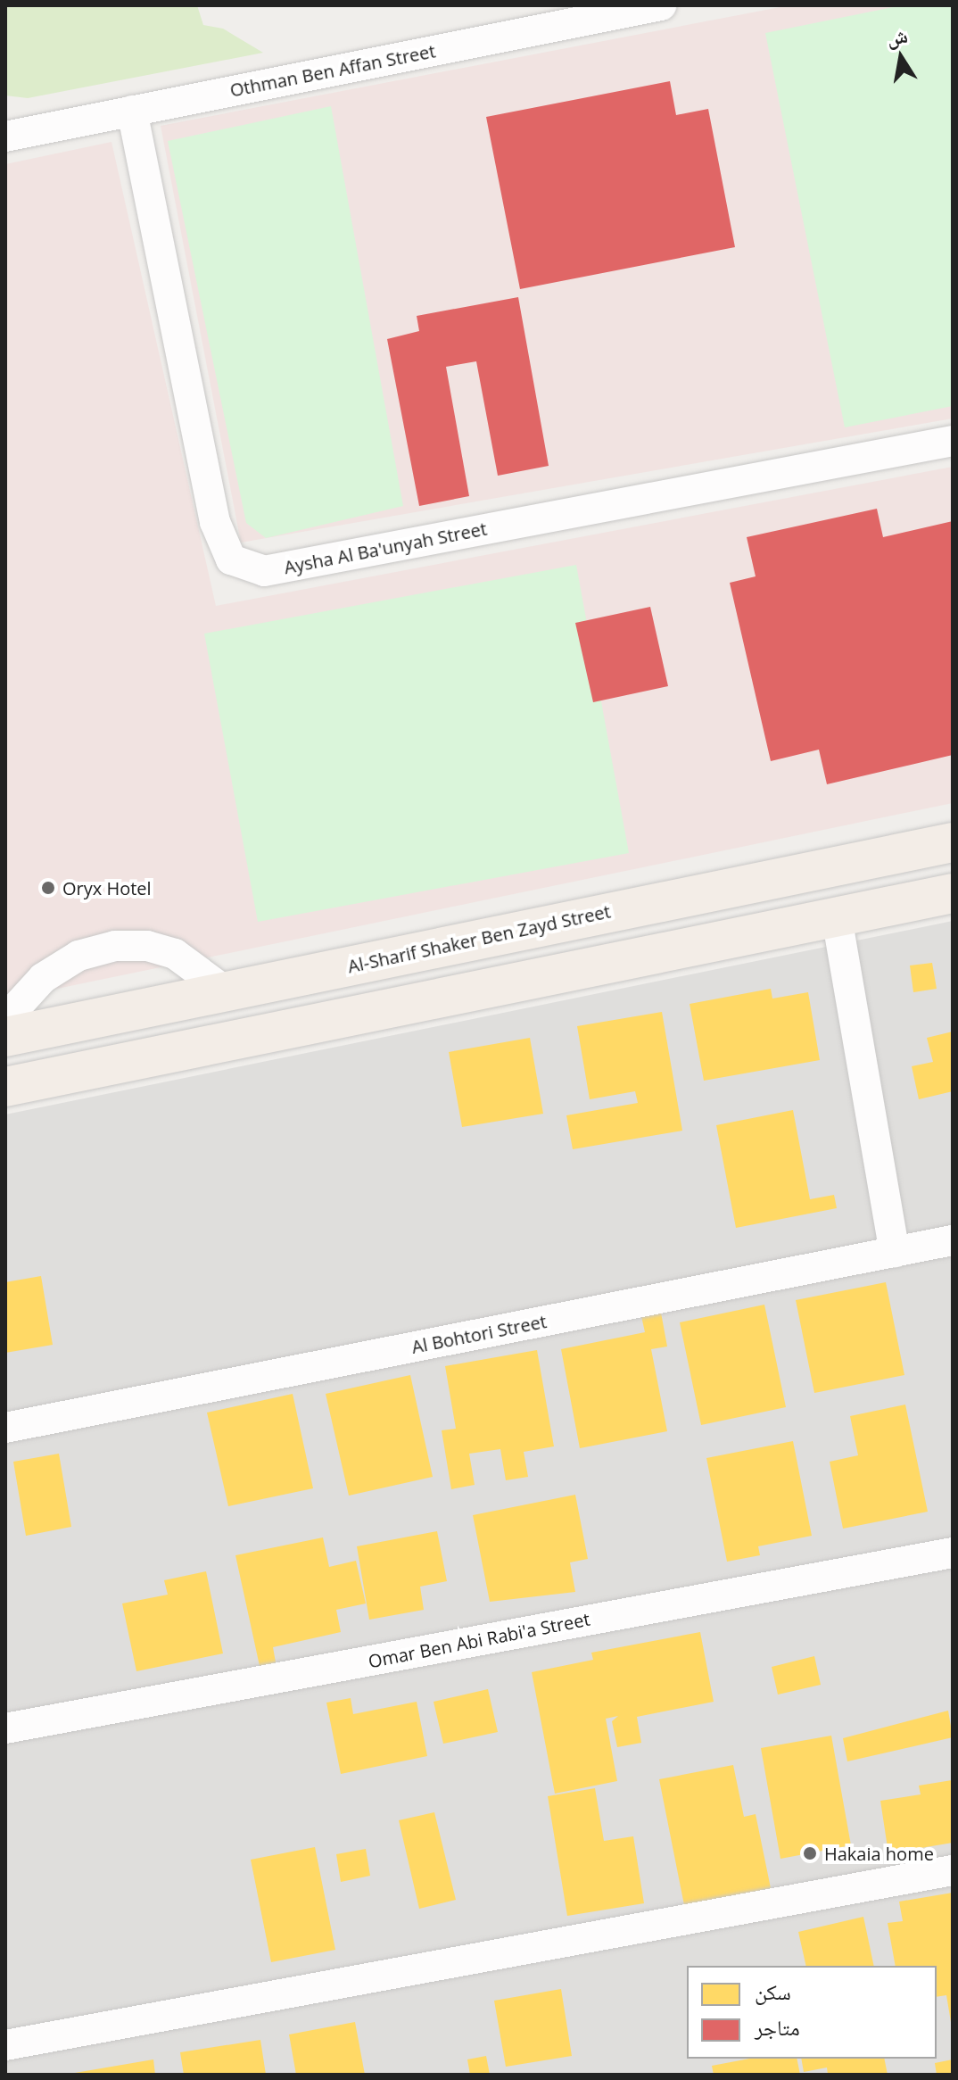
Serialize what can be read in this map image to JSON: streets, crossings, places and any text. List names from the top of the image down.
{
  "streets": {
    "main road": ["Al-Sharif Shaker Ben Zayd Street"],
    "street": [
      "Othman Ben Affan Street",
      "Aysha Al Ba'unyah Street",
      "Al Bohtori Street",
      "Omar Ben Abi Rabi'a Street"
    ]
  },
  "crossings": [
    ["Othman Ben Affan Street", "Aysha Al Ba'unyah Street"]
  ],
  "places": ["Oryx Hotel", "Hakaia home"],
  "legend": ["سكن", "متاجر"],
  "north": "top"
}
